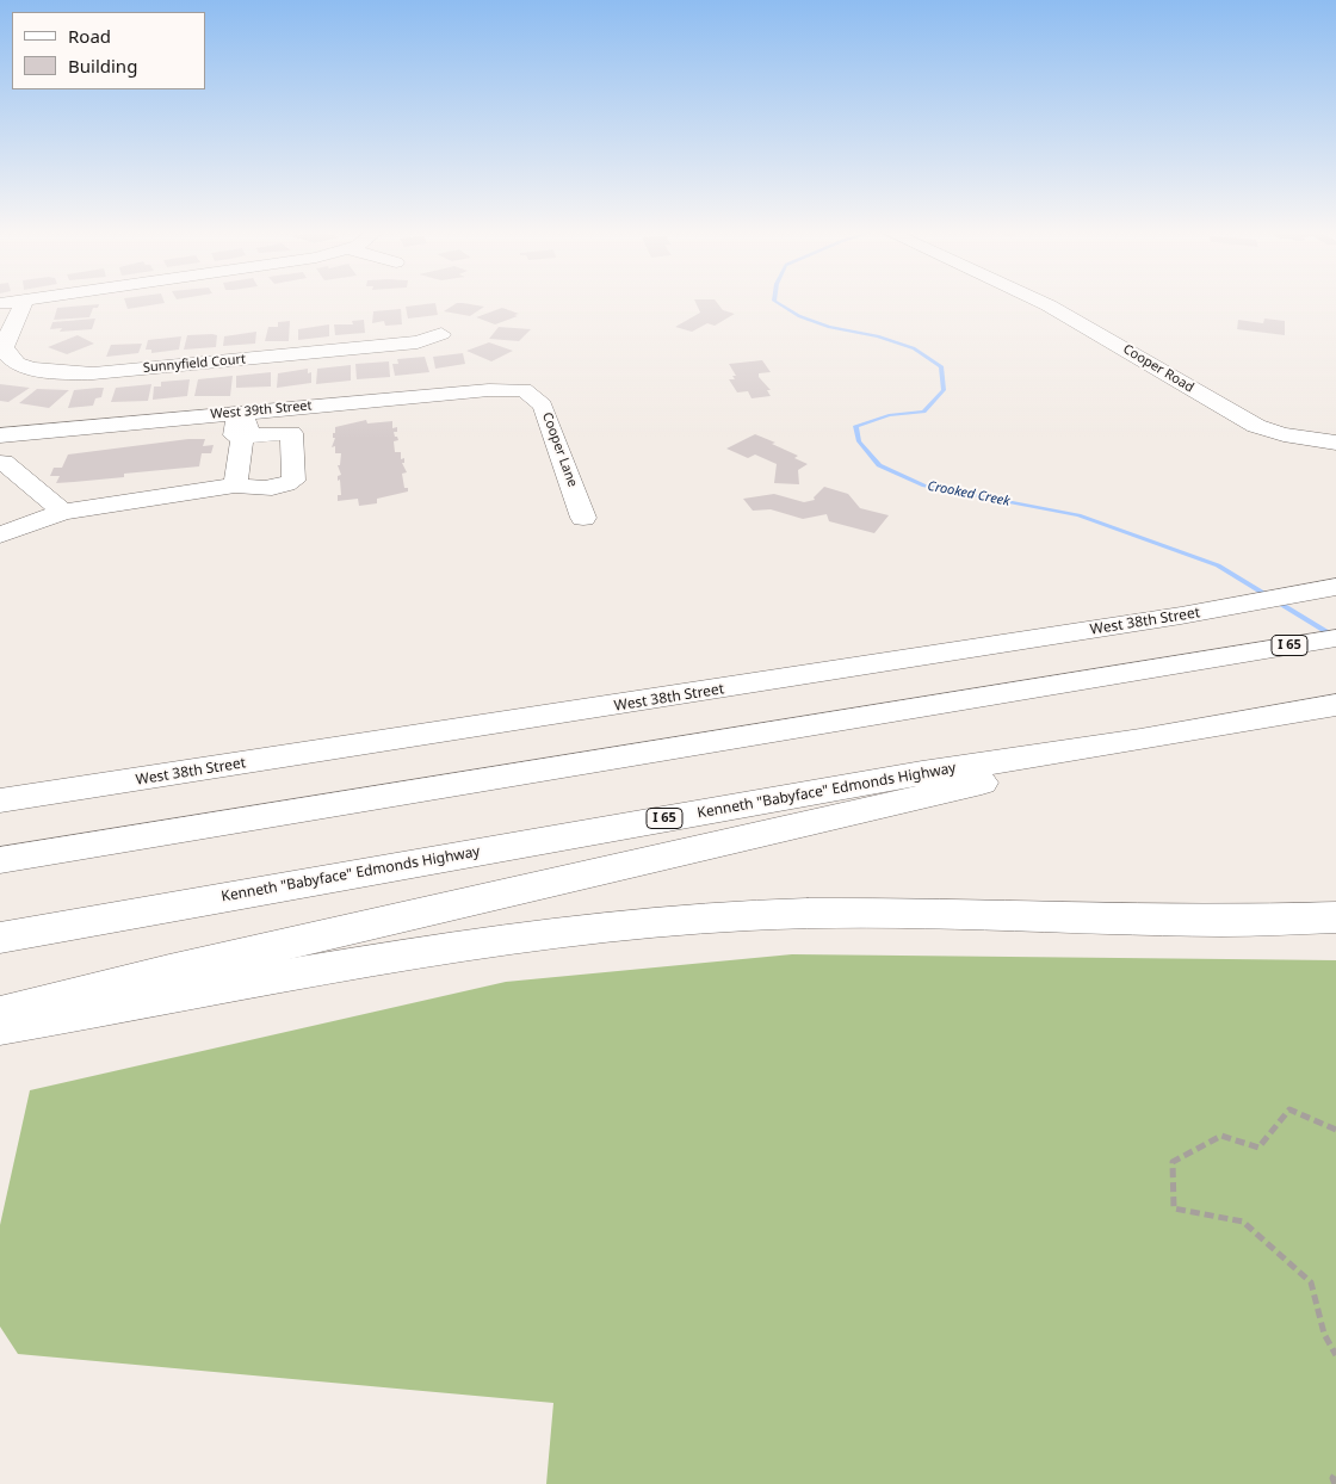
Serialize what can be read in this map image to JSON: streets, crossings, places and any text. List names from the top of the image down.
{
  "streets": {
    "main road": [
      "Sunnyfield Court",
      "Cooper Road",
      "West 39th Street",
      "Cooper Lane",
      "West 38th Street",
      "I 65",
      "Kenneth \"Babyface\" Edmonds Highway"
    ]
  },
  "crossings": [
    ["West 39th Street", "Cooper Lane"]
  ],
  "water": ["Crooked Creek"],
  "legend": ["Road", "Building"]
}
